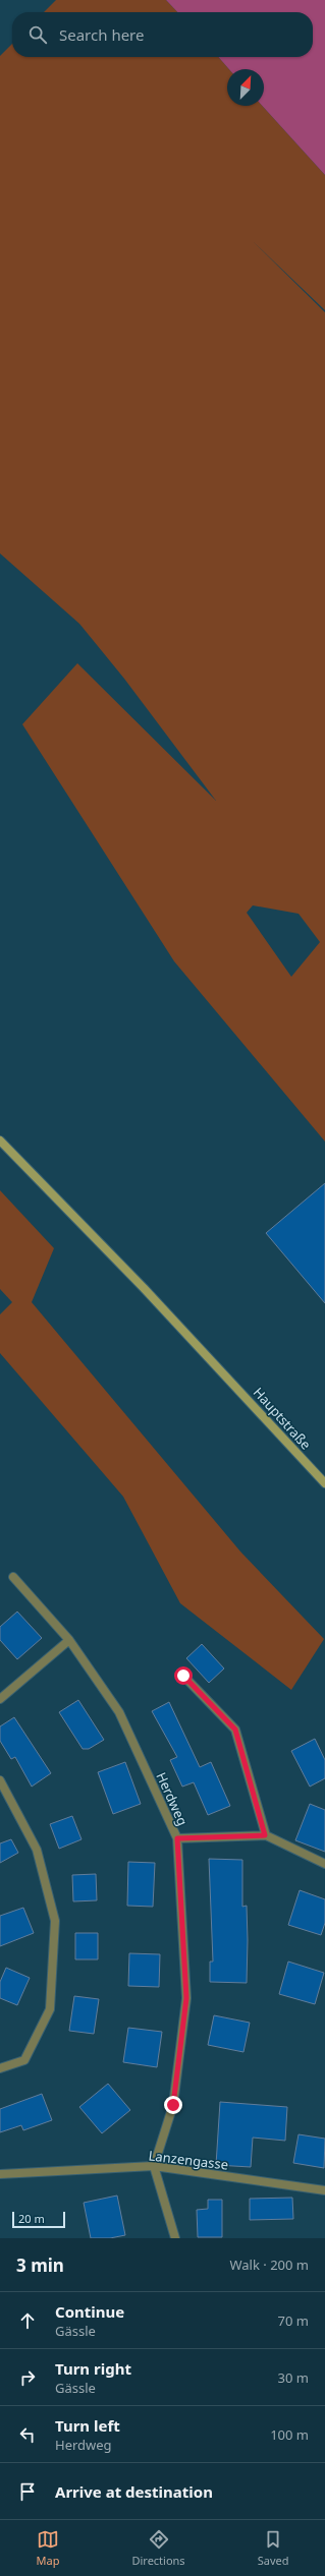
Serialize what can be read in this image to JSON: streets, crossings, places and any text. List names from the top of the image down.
{
  "streets": {
    "main road": ["Hauptstraße"],
    "street": ["Herdweg", "Lanzengasse"]
  },
  "crossings": [
    ["Herdweg", "Lanzengasse"]
  ],
  "scale_bar": "20 m",
  "north": "top right",
  "page": {
    "search": "Search here",
    "scale": "20 m",
    "heading": ["3 min", "Walk · 200 m"],
    "list": [
      ["Continue", "Gässle", "70 m"],
      ["Turn right", "Gässle", "30 m"],
      ["Turn left", "Herdweg", "100 m"],
      "Arrive at destination"
    ],
    "nav": ["Map", "Directions", "Saved"]
  }
}
